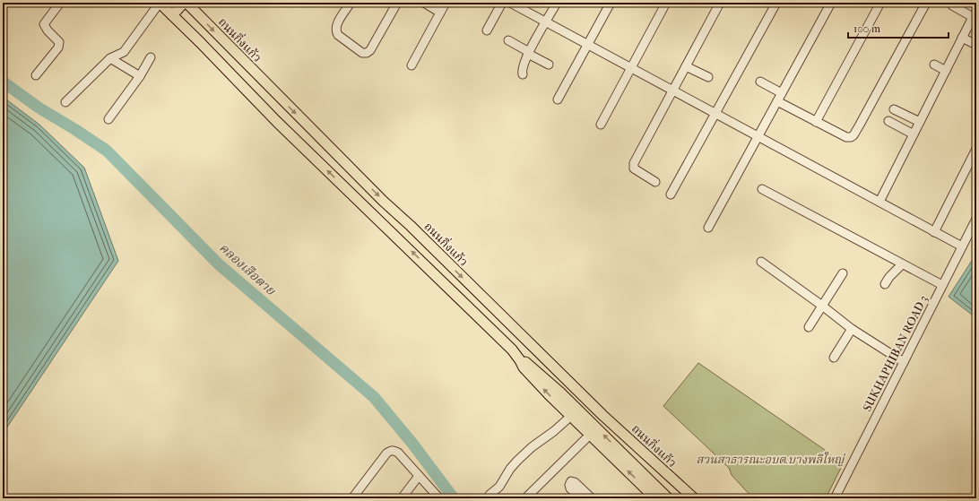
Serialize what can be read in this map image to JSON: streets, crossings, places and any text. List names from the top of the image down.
{
  "streets": {
    "main road": ["ถนนกิ่งแก้ว"],
    "street": ["SUKHAPHIBAN ROAD 3"]
  },
  "water": ["คลองเสือตาย"],
  "parks": ["สวนสาธารณะอบต.บางพลีใหญ่"],
  "scale_bar": "100 m"
}
